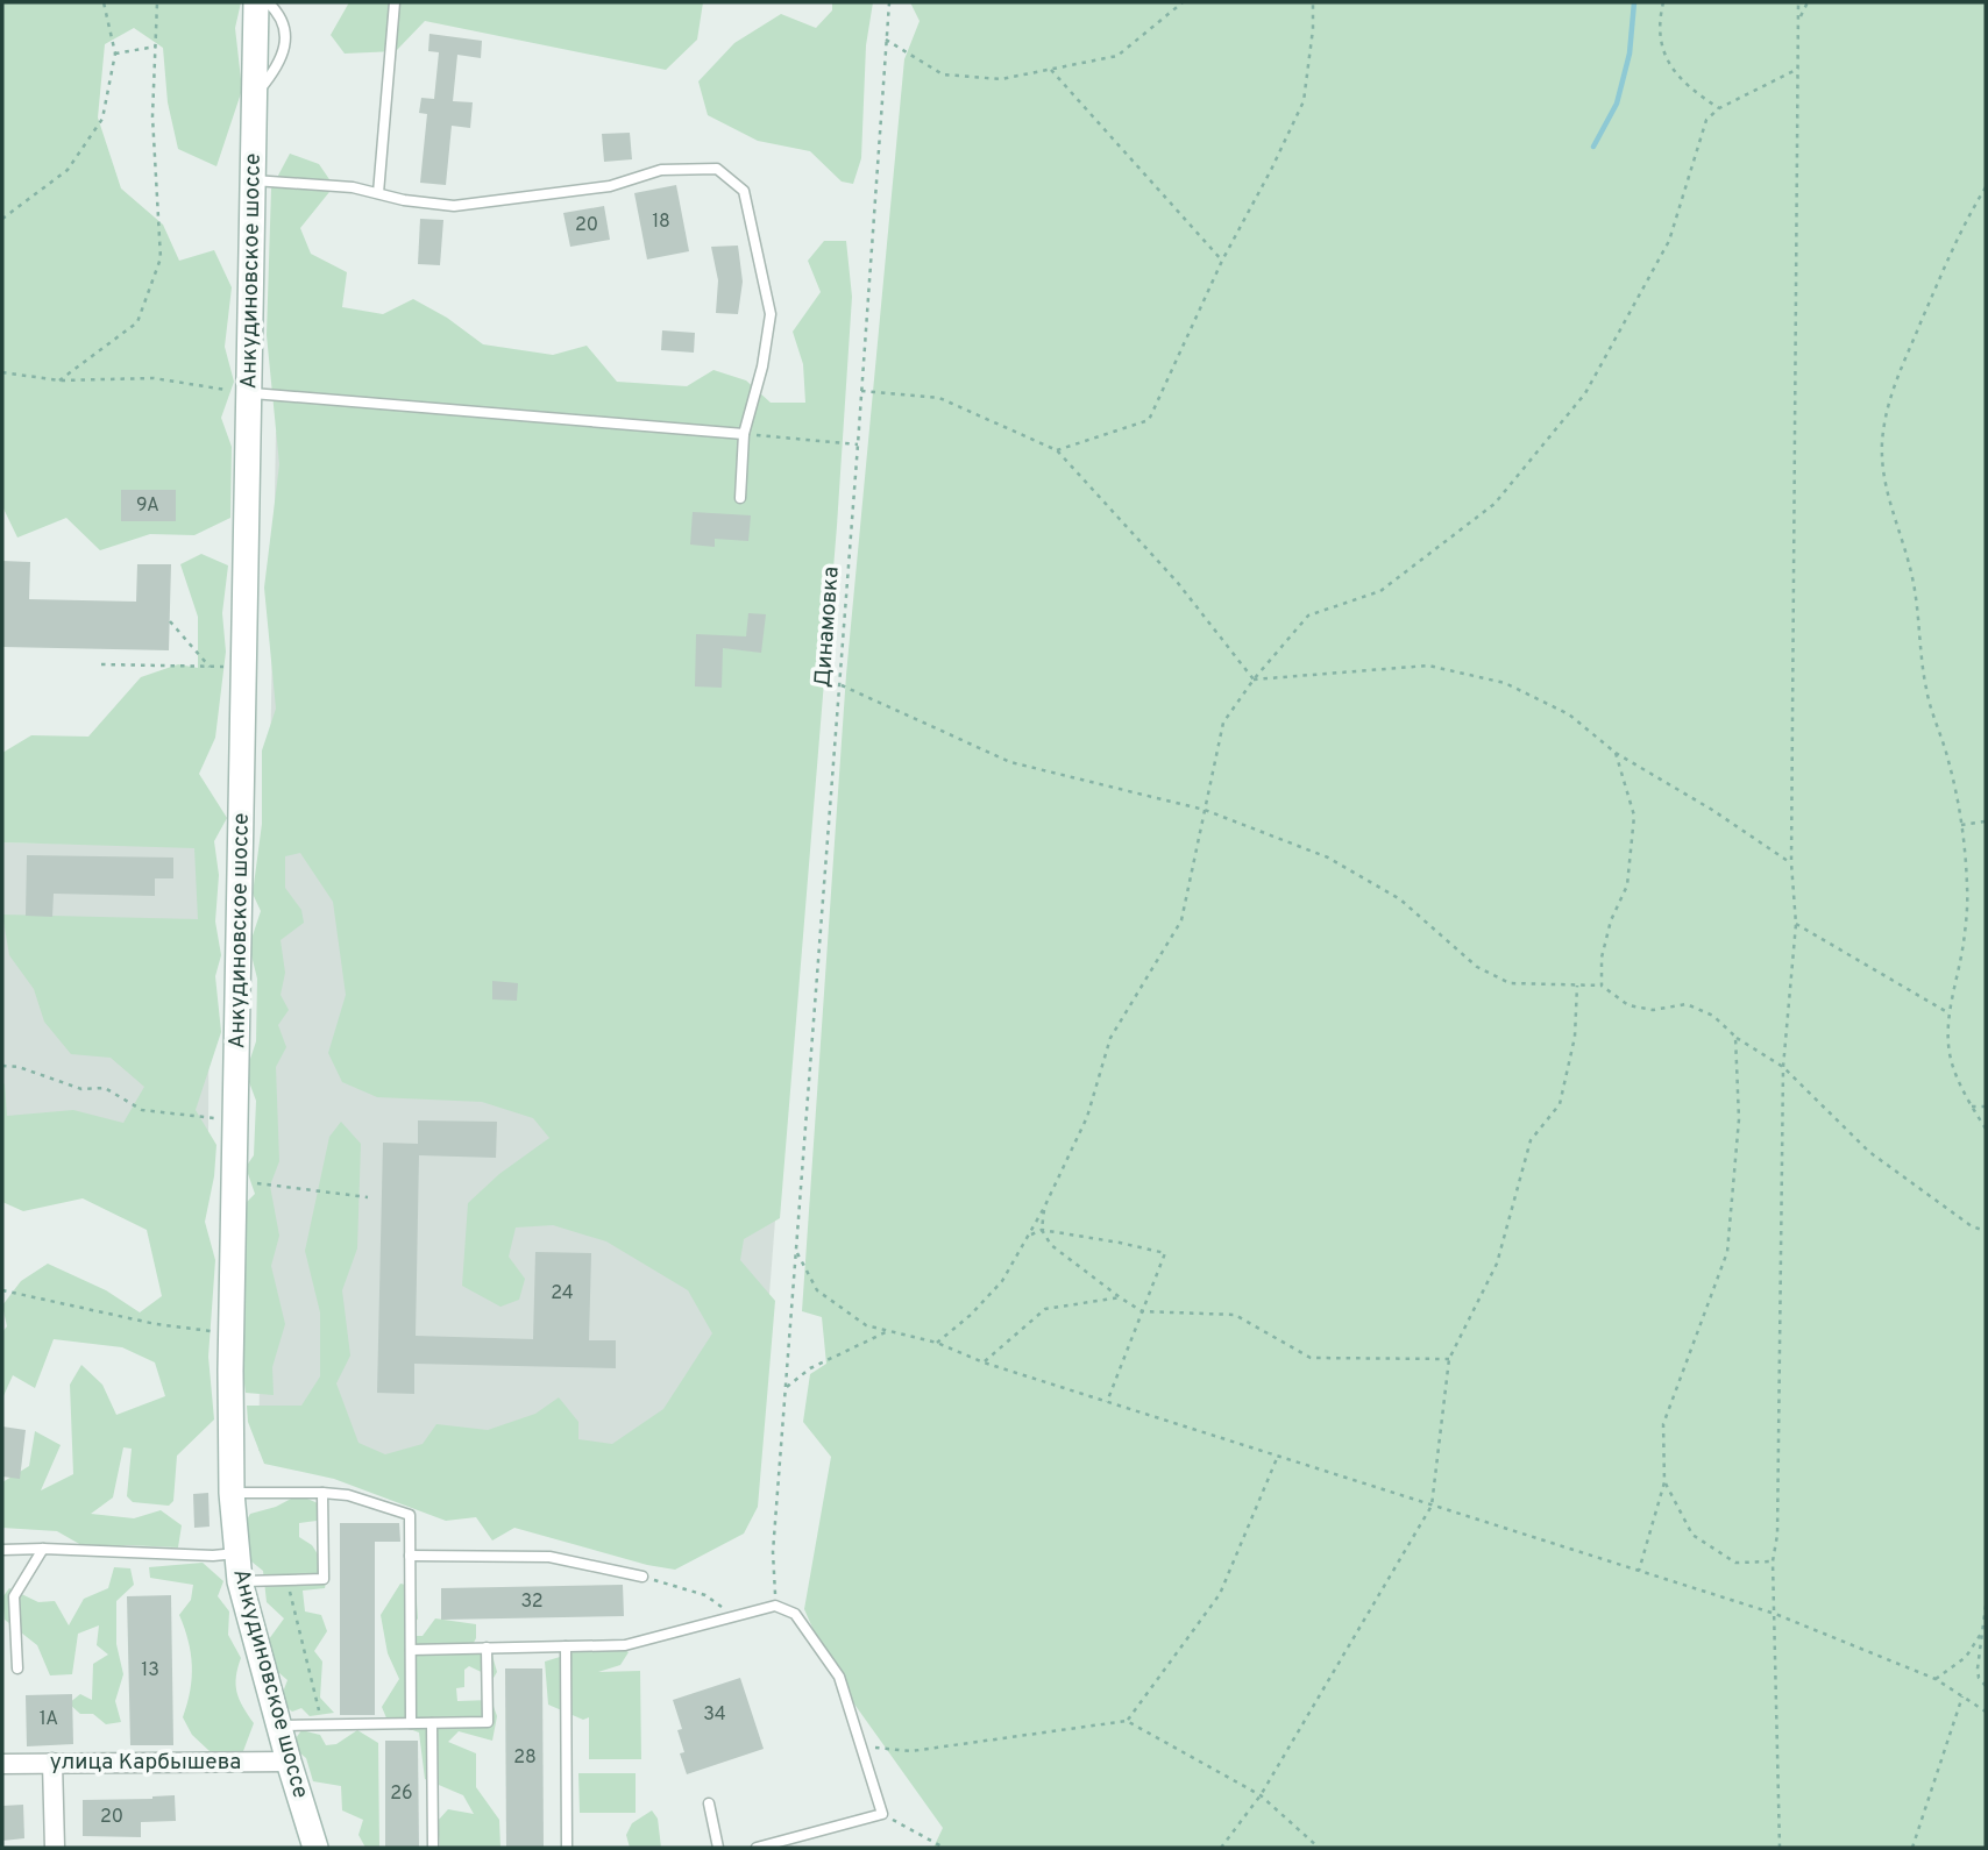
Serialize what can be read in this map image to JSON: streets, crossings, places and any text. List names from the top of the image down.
{
  "streets": {
    "street": ["Анкудиновское шоссе", "улица Карбышева"],
    "path": ["Динамовка"]
  },
  "crossings": [
    ["Анкудиновское шоссе", "улица Карбышева"]
  ],
  "house_numbers": [
    "18",
    "20",
    "9А",
    "24",
    "32",
    "13",
    "34",
    "1А",
    "28",
    "26",
    "20"
  ]
}
